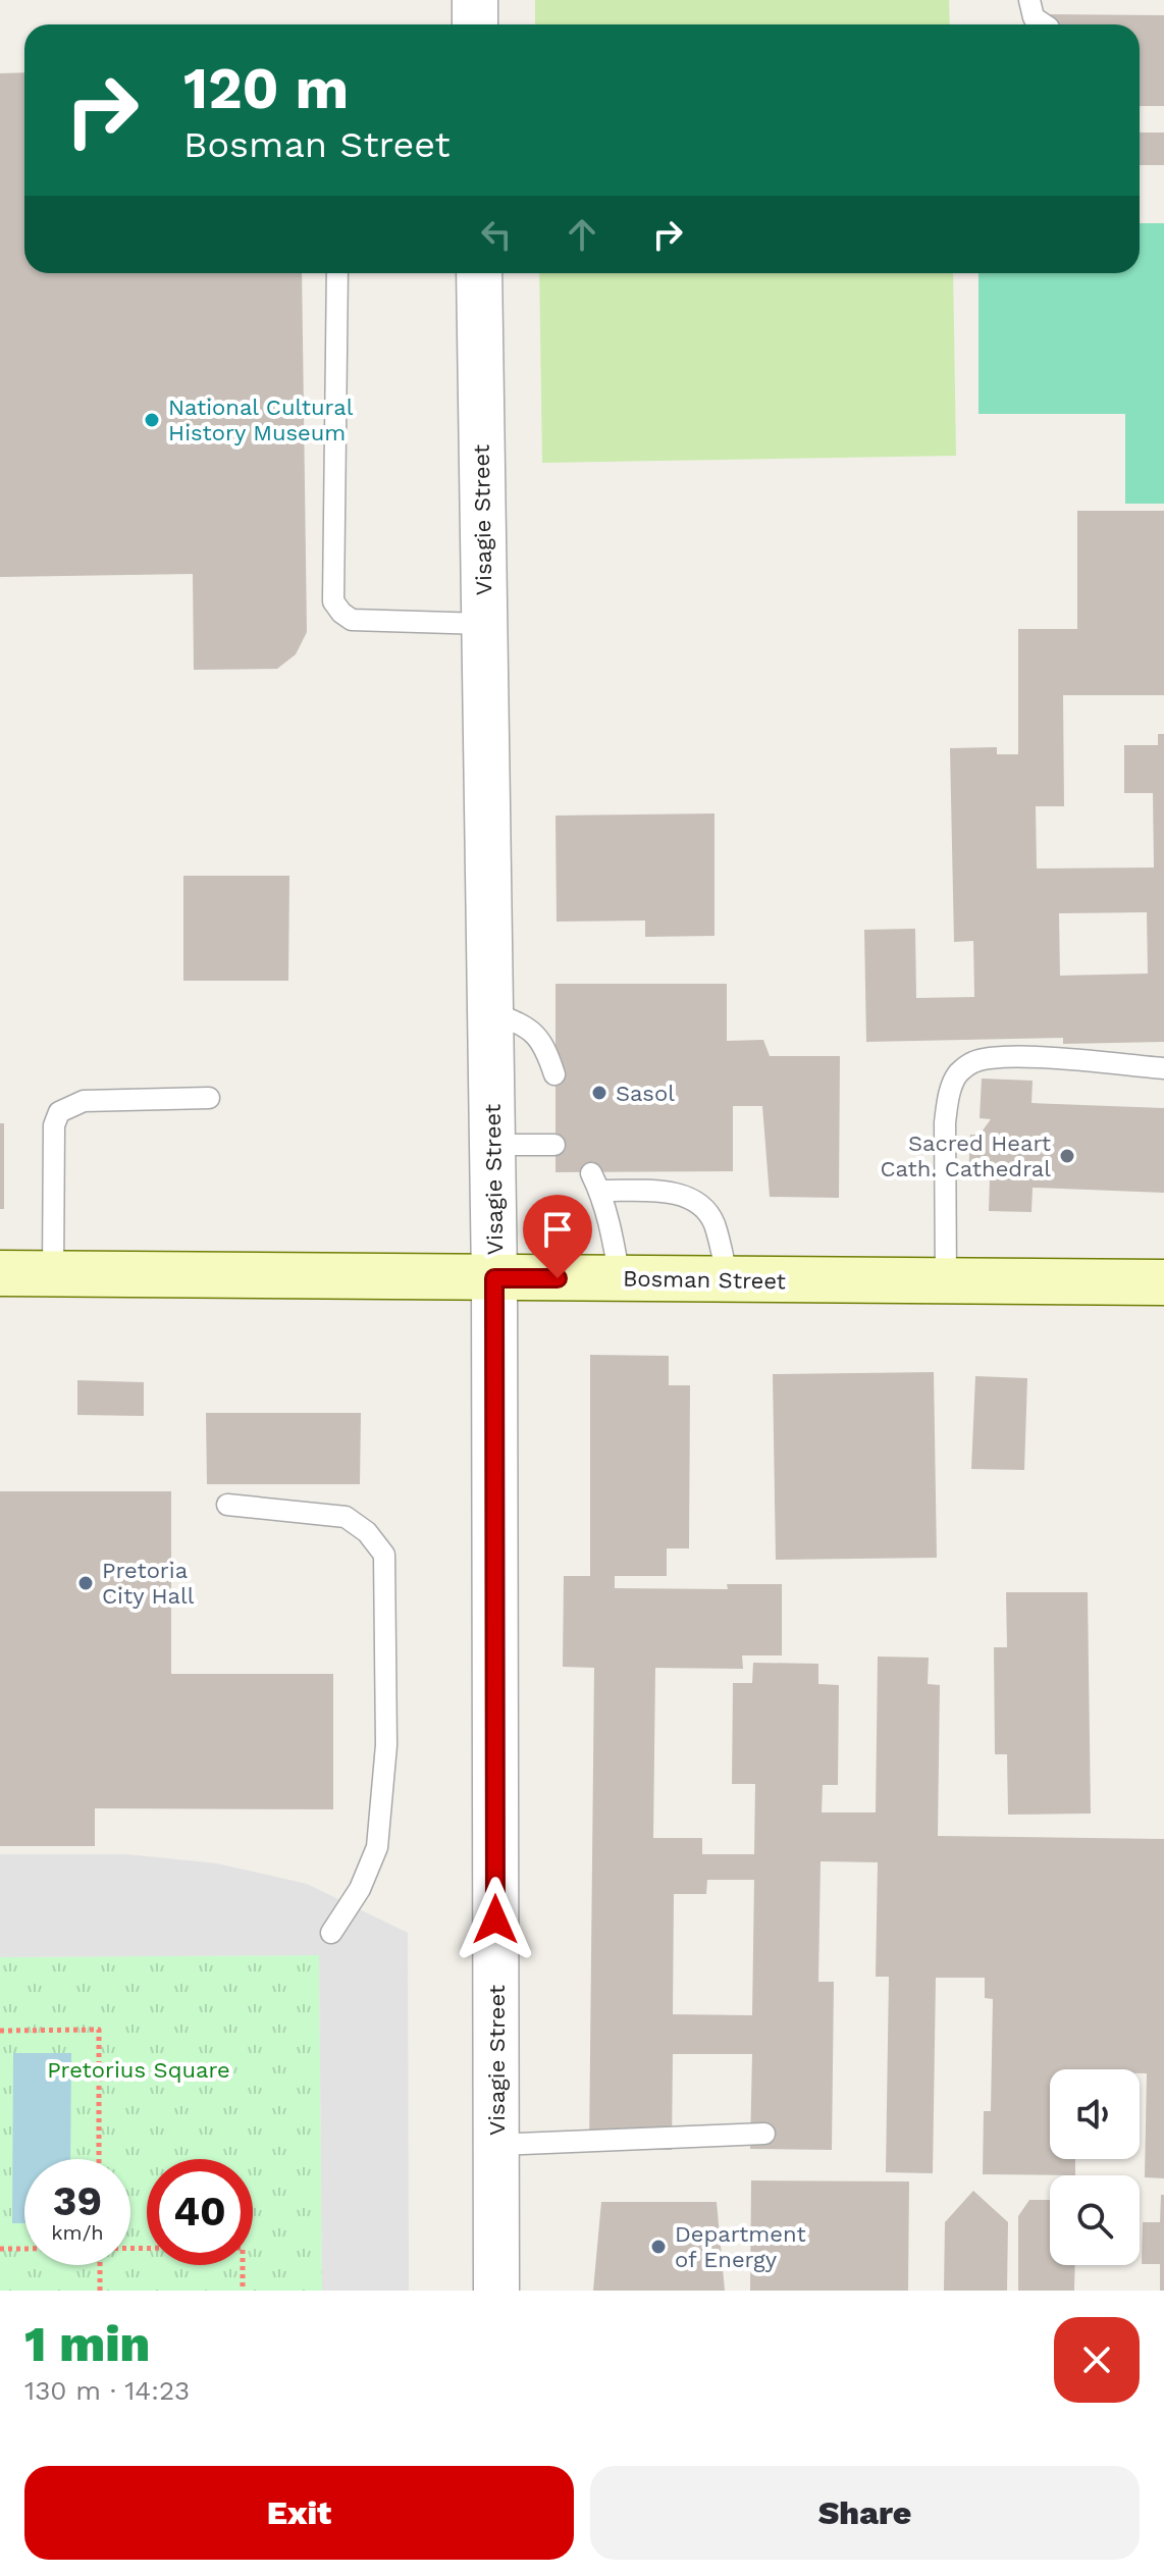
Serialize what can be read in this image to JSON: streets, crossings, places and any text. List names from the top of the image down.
{
  "streets": {
    "main road": ["Bosman Street"],
    "street": ["Visagie Street"]
  },
  "crossings": [
    ["Visagie Street", "Bosman Street"]
  ],
  "parks": ["Pretorius Square"],
  "places": [
    "National Cultural History Museum",
    "Sasol",
    "Sacred Heart Cath. Cathedral",
    "Pretoria City Hall",
    "Department of Energy"
  ],
  "page": {
    "turn": ["120 m", "Bosman Street"],
    "speed": "39 km/h",
    "limit": "40",
    "heading": ["1 min", "130 m · 14:23"],
    "buttons": ["Exit", "Share"]
  }
}
